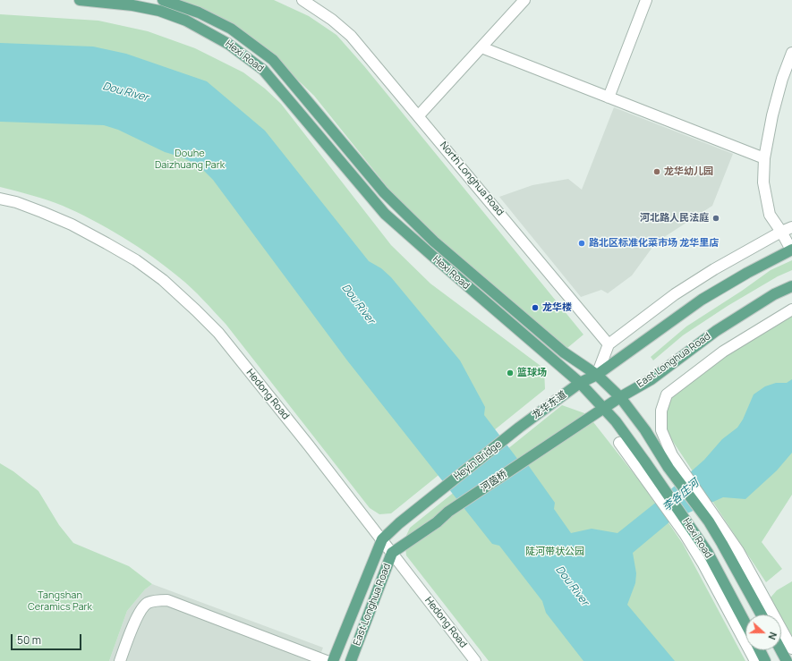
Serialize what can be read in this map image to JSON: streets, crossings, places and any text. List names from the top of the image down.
{
  "streets": {
    "main road": [
      "Hexi Road",
      "East Longhua Road",
      "龙华东道",
      "Heyin Bridge",
      "河茵桥"
    ],
    "street": ["North Longhua Road", "Hedong Road"]
  },
  "crossings": [
    ["Hexi Road", "East Longhua Road"],
    ["Hexi Road", "龙华东道"],
    ["East Longhua Road", "Hedong Road"],
    ["East Longhua Road", "Heyin Bridge"],
    ["East Longhua Road", "河茵桥"],
    ["Hedong Road", "Heyin Bridge"],
    ["龙华东道", "Heyin Bridge"]
  ],
  "water": ["Dou River", "李各庄河"],
  "parks": ["Douhe Daizhuang Park", "陡河带状公园", "Tangshan Ceramics Park"],
  "places": [
    "龙华幼儿园",
    "河北路人民法庭",
    "路北区标准化菜市场 龙华里店",
    "龙华楼",
    "篮球场"
  ],
  "scale_bar": "50 m",
  "north": "right"
}
